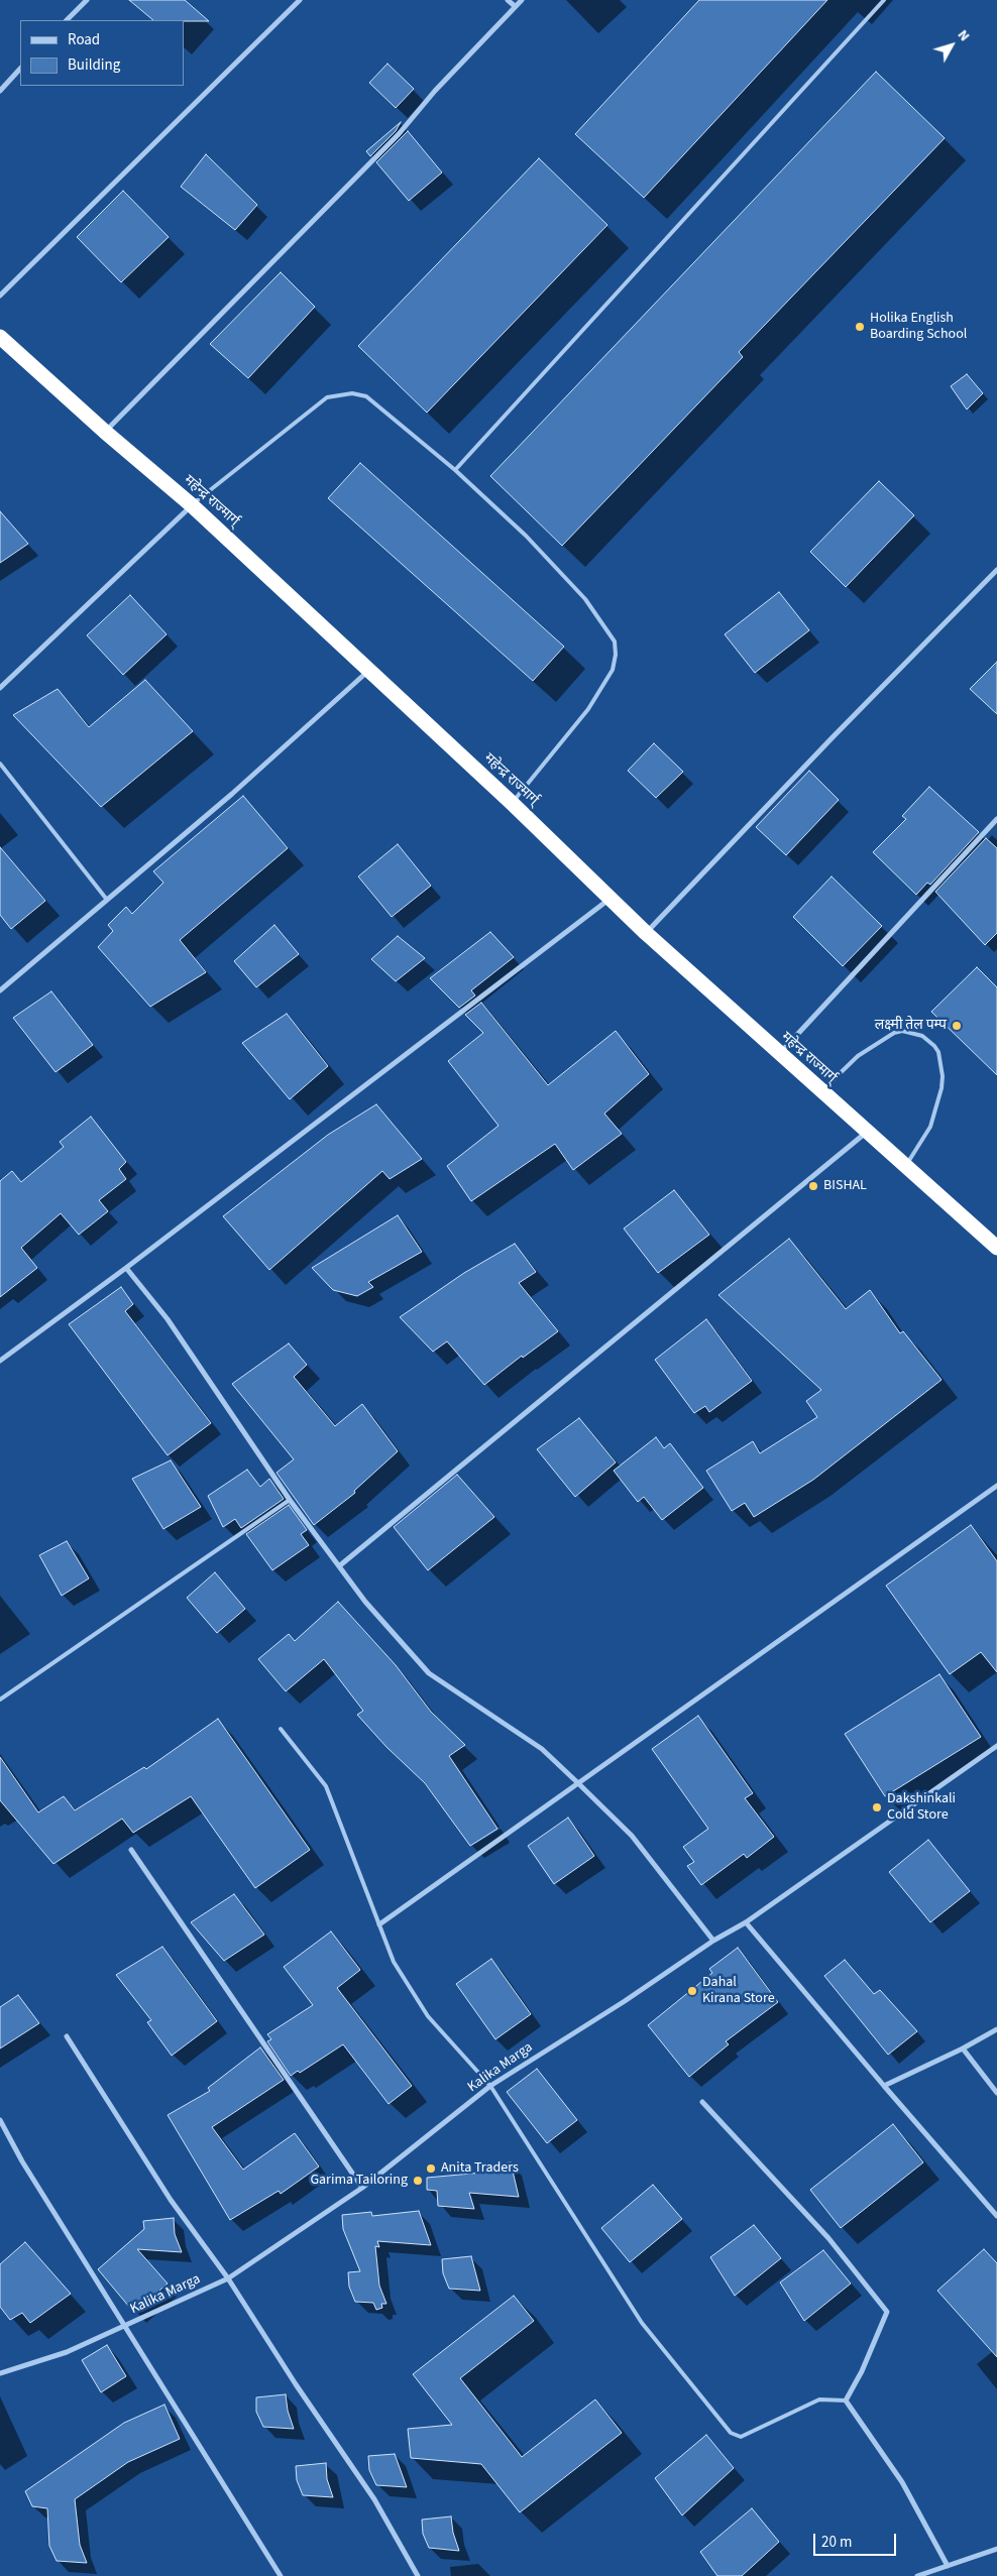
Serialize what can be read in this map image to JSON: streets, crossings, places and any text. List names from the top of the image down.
{
  "streets": {
    "highway": ["महेन्द्र राज्मार्ग्"],
    "street": ["Kalika Marga"]
  },
  "places": [
    "Holika English Boarding School",
    "लक्ष्मी तेल पम्प",
    "BISHAL",
    "Dakshinkali Cold Store",
    "Dahal Kirana Store",
    "Anita Traders",
    "Garima Tailoring"
  ],
  "legend": ["Road", "Building"],
  "scale_bar": "20 m",
  "north": "top right"
}
